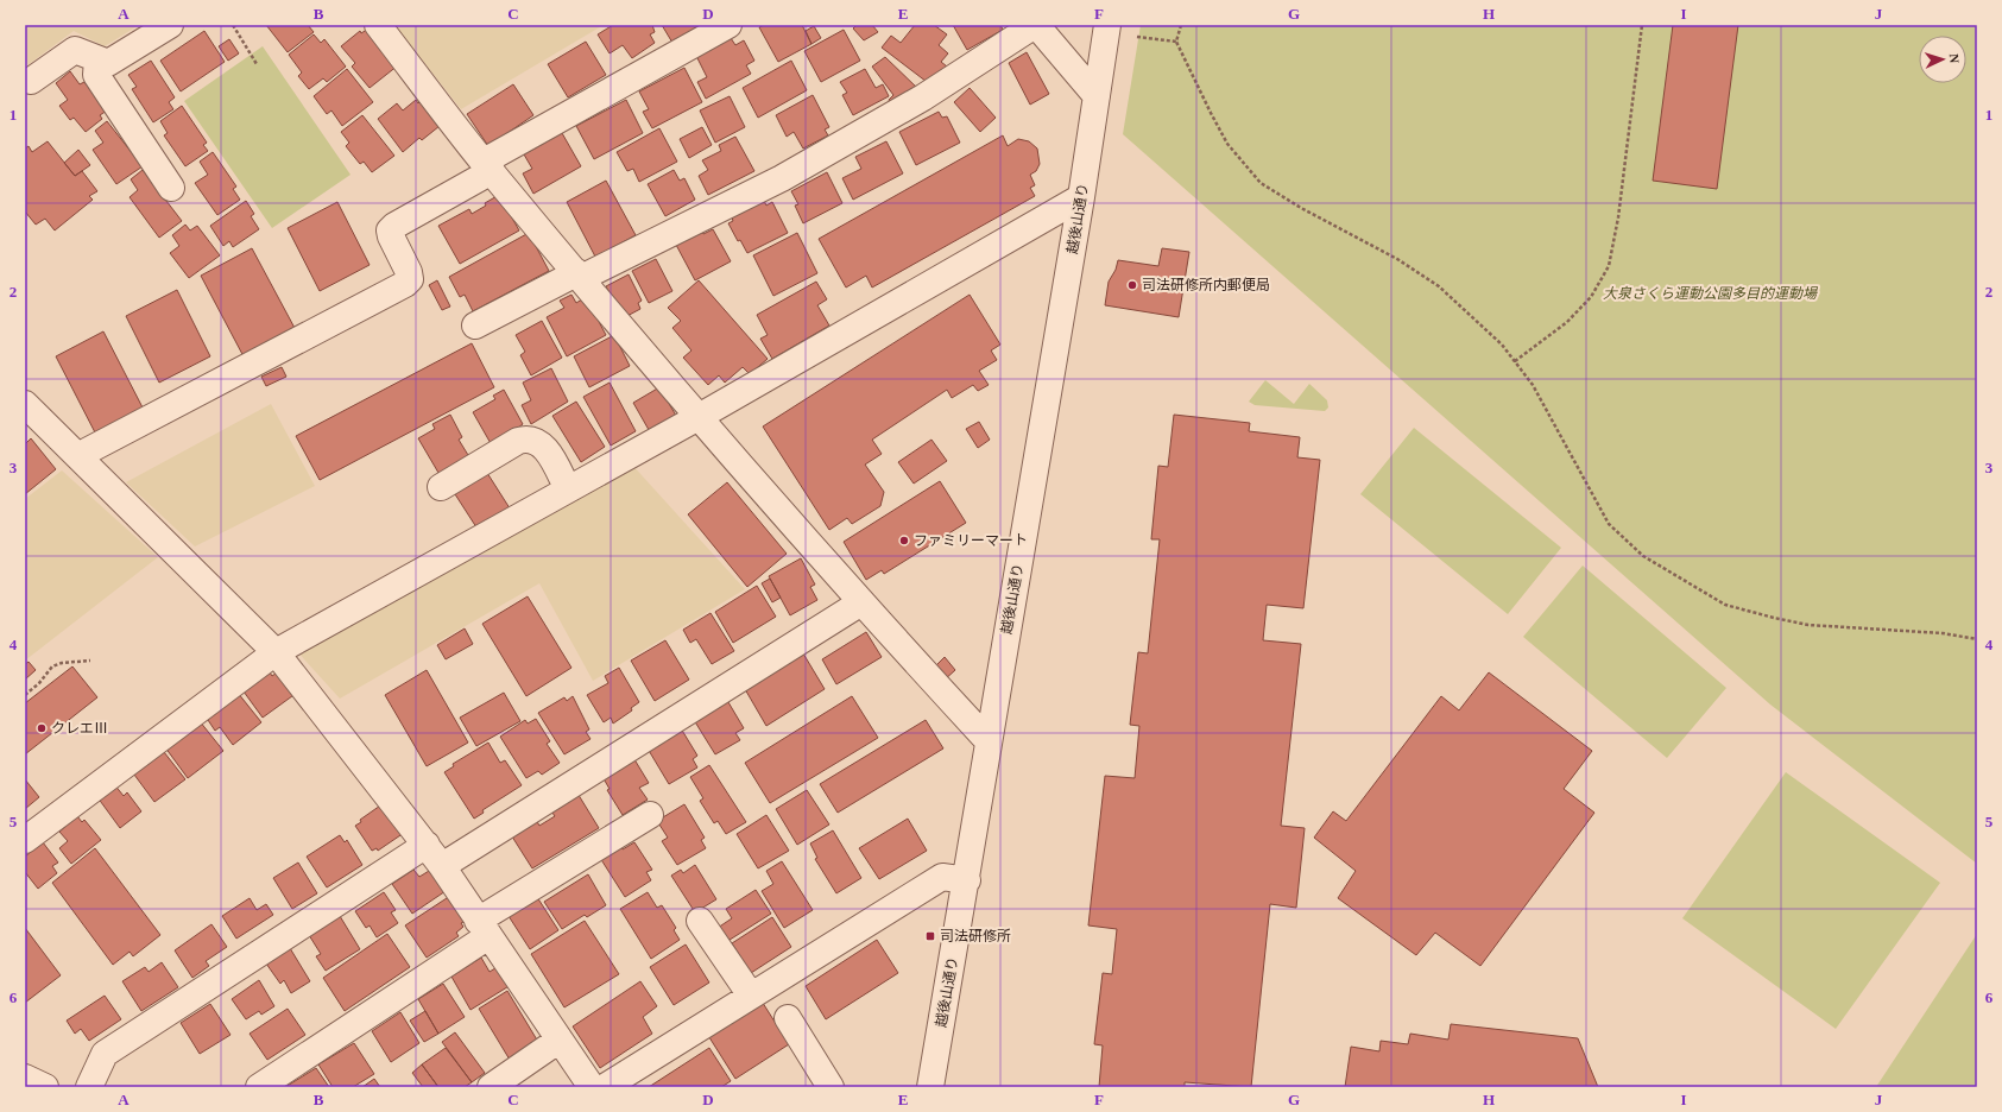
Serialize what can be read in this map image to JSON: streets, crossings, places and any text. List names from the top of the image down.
{
  "streets": {
    "street": ["越後山通り"]
  },
  "parks": ["大泉さくら運動公園多目的運動場"],
  "places": {
    "other": ["司法研修所内郵便局", "ファミリーマート", "クレエⅢ"],
    "transit": ["司法研修所"]
  },
  "north": "right",
  "grid": {
    "columns": [
      "A",
      "B",
      "C",
      "D",
      "E",
      "F",
      "G",
      "H",
      "I",
      "J"
    ],
    "rows": [
      "1",
      "2",
      "3",
      "4",
      "5",
      "6"
    ]
  }
}
